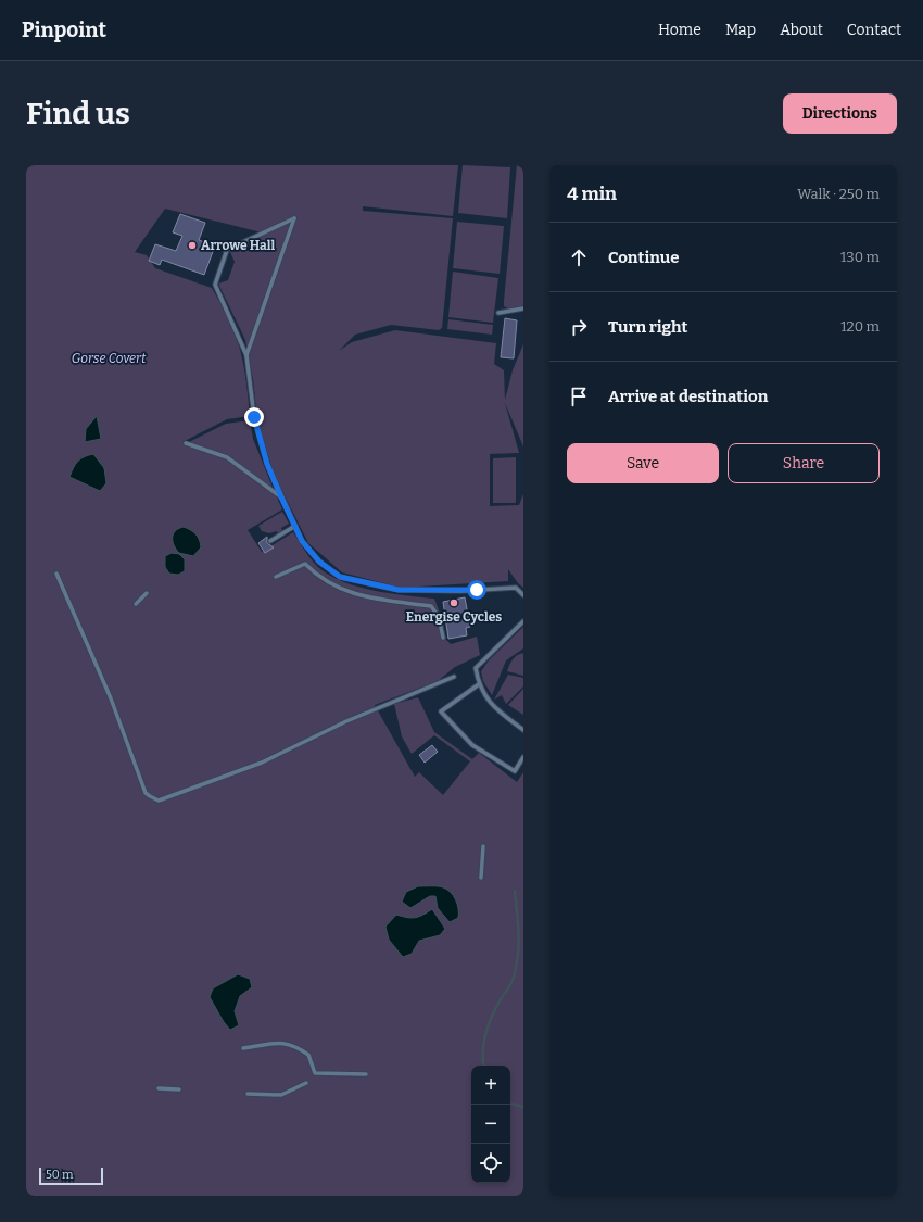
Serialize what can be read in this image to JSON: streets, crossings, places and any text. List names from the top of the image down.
{
  "parks": ["Gorse Covert"],
  "places": ["Arrowe Hall", "Energise Cycles"],
  "scale_bar": "50 m",
  "page": {
    "header": "Pinpoint",
    "nav": [
      "Home",
      "Map",
      "About",
      "Contact"
    ],
    "buttons": [
      "Directions",
      ["Save", "Share"]
    ],
    "title": "Find us",
    "heading": ["4 min", "Walk · 250 m"],
    "list": [
      ["Continue", "130 m"],
      ["Turn right", "120 m"],
      "Arrive at destination"
    ],
    "map_buttons": ["+", "−"],
    "scale": "50 m"
  }
}
